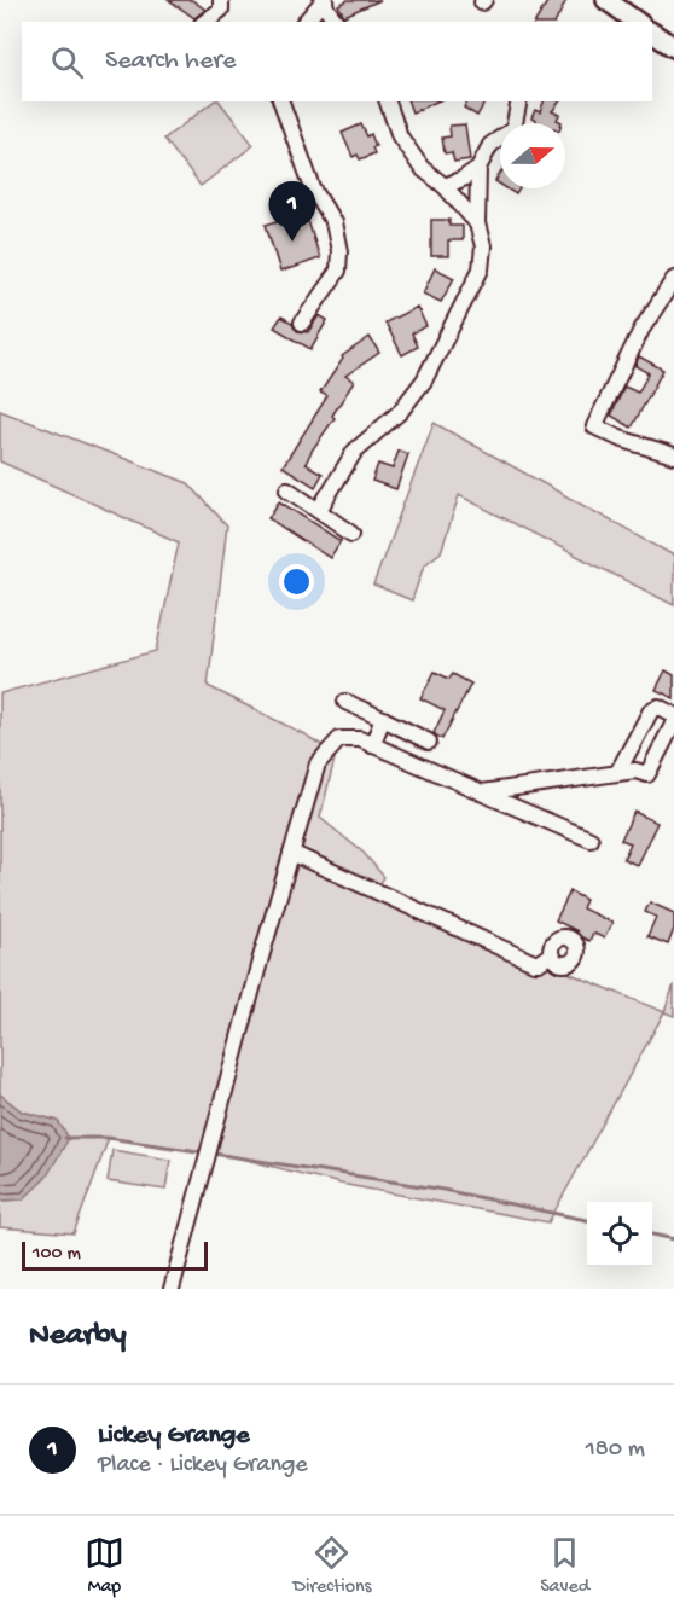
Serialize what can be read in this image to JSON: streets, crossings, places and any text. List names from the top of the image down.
{
  "scale_bar": "100 m",
  "north": "right",
  "page": {
    "search": "Search here",
    "pins": "1",
    "scale": "100 m",
    "heading": "Nearby",
    "list": [
      {
        "mark": "1",
        "name": "Lickey Grange",
        "note": "Place · Lickey Grange",
        "value": "180 m"
      }
    ],
    "nav": ["Map", "Directions", "Saved"]
  }
}
